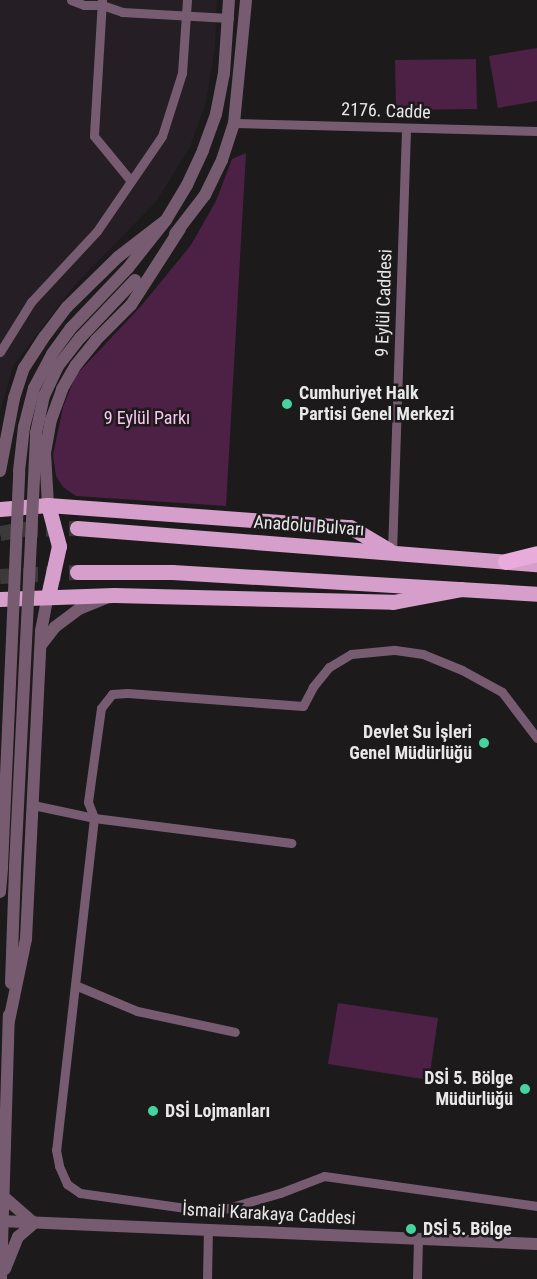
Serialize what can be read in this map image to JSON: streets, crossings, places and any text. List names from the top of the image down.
{
  "streets": {
    "main road": ["Anadolu Bulvarı"],
    "street": ["2176. Cadde", "9 Eylül Caddesi", "İsmail Karakaya Caddesi"]
  },
  "crossings": [
    ["2176. Cadde", "9 Eylül Caddesi"],
    ["9 Eylül Caddesi", "Anadolu Bulvarı"]
  ],
  "parks": ["9 Eylül Parkı"],
  "places": [
    "Cumhuriyet Halk Partisi Genel Merkezi",
    "Devlet Su İşleri Genel Müdürlüğü",
    "DSİ 5. Bölge Müdürlüğü",
    "DSİ Lojmanları",
    "DSİ 5. Bölge"
  ]
}
